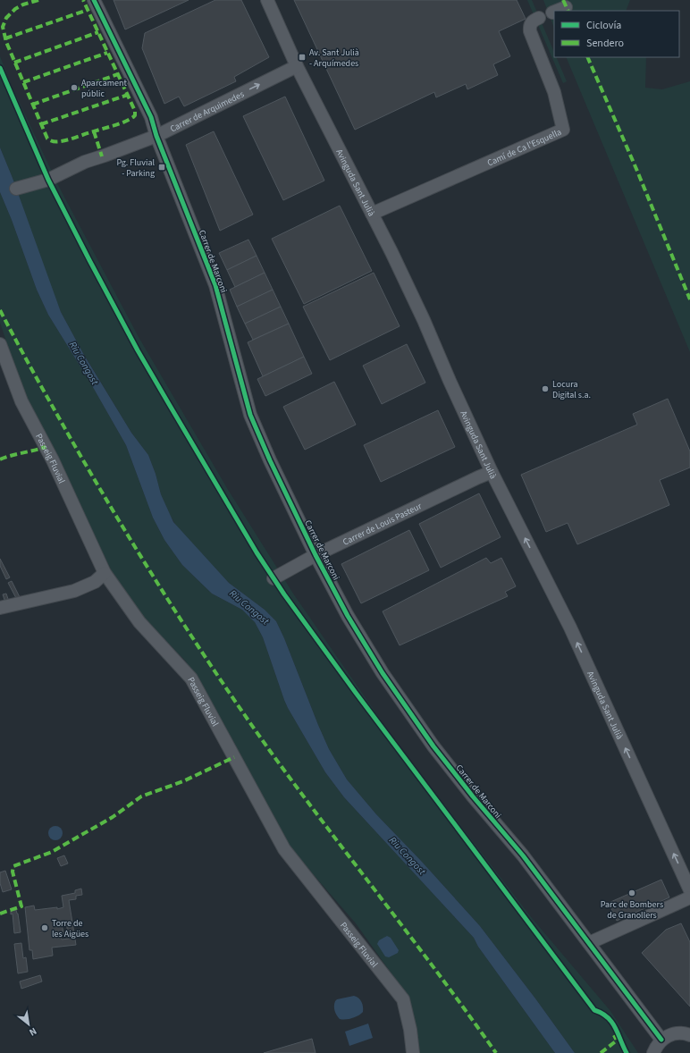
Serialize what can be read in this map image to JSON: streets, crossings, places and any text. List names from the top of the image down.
{
  "streets": {
    "street": [
      "Carrer de Arquimedes",
      "Camí de Ca l'Esquella",
      "Avinguda Sant Julià",
      "Carrer de Marconi",
      "Passeig Fluvial",
      "Carrer de Louis Pasteur"
    ]
  },
  "crossings": [
    ["Carrer de Arquimedes", "Avinguda Sant Julià"],
    ["Carrer de Arquimedes", "Carrer de Marconi"],
    ["Camí de Ca l'Esquella", "Avinguda Sant Julià"],
    ["Avinguda Sant Julià", "Carrer de Louis Pasteur"],
    ["Carrer de Marconi", "Carrer de Louis Pasteur"]
  ],
  "one_way": ["Carrer de Arquimedes", "Avinguda Sant Julià"],
  "water": ["Riu Congost"],
  "places": {
    "transit": ["Av. Sant Julià - Arquímedes", "Pg. Fluvial - Parking"],
    "other": [
      "Aparcament públic",
      "Locura Digital s.a.",
      "Parc de Bombers de Granollers",
      "Torre de les Aigües"
    ]
  },
  "legend": ["Ciclovía", "Sendero"],
  "north": "bottom right"
}
